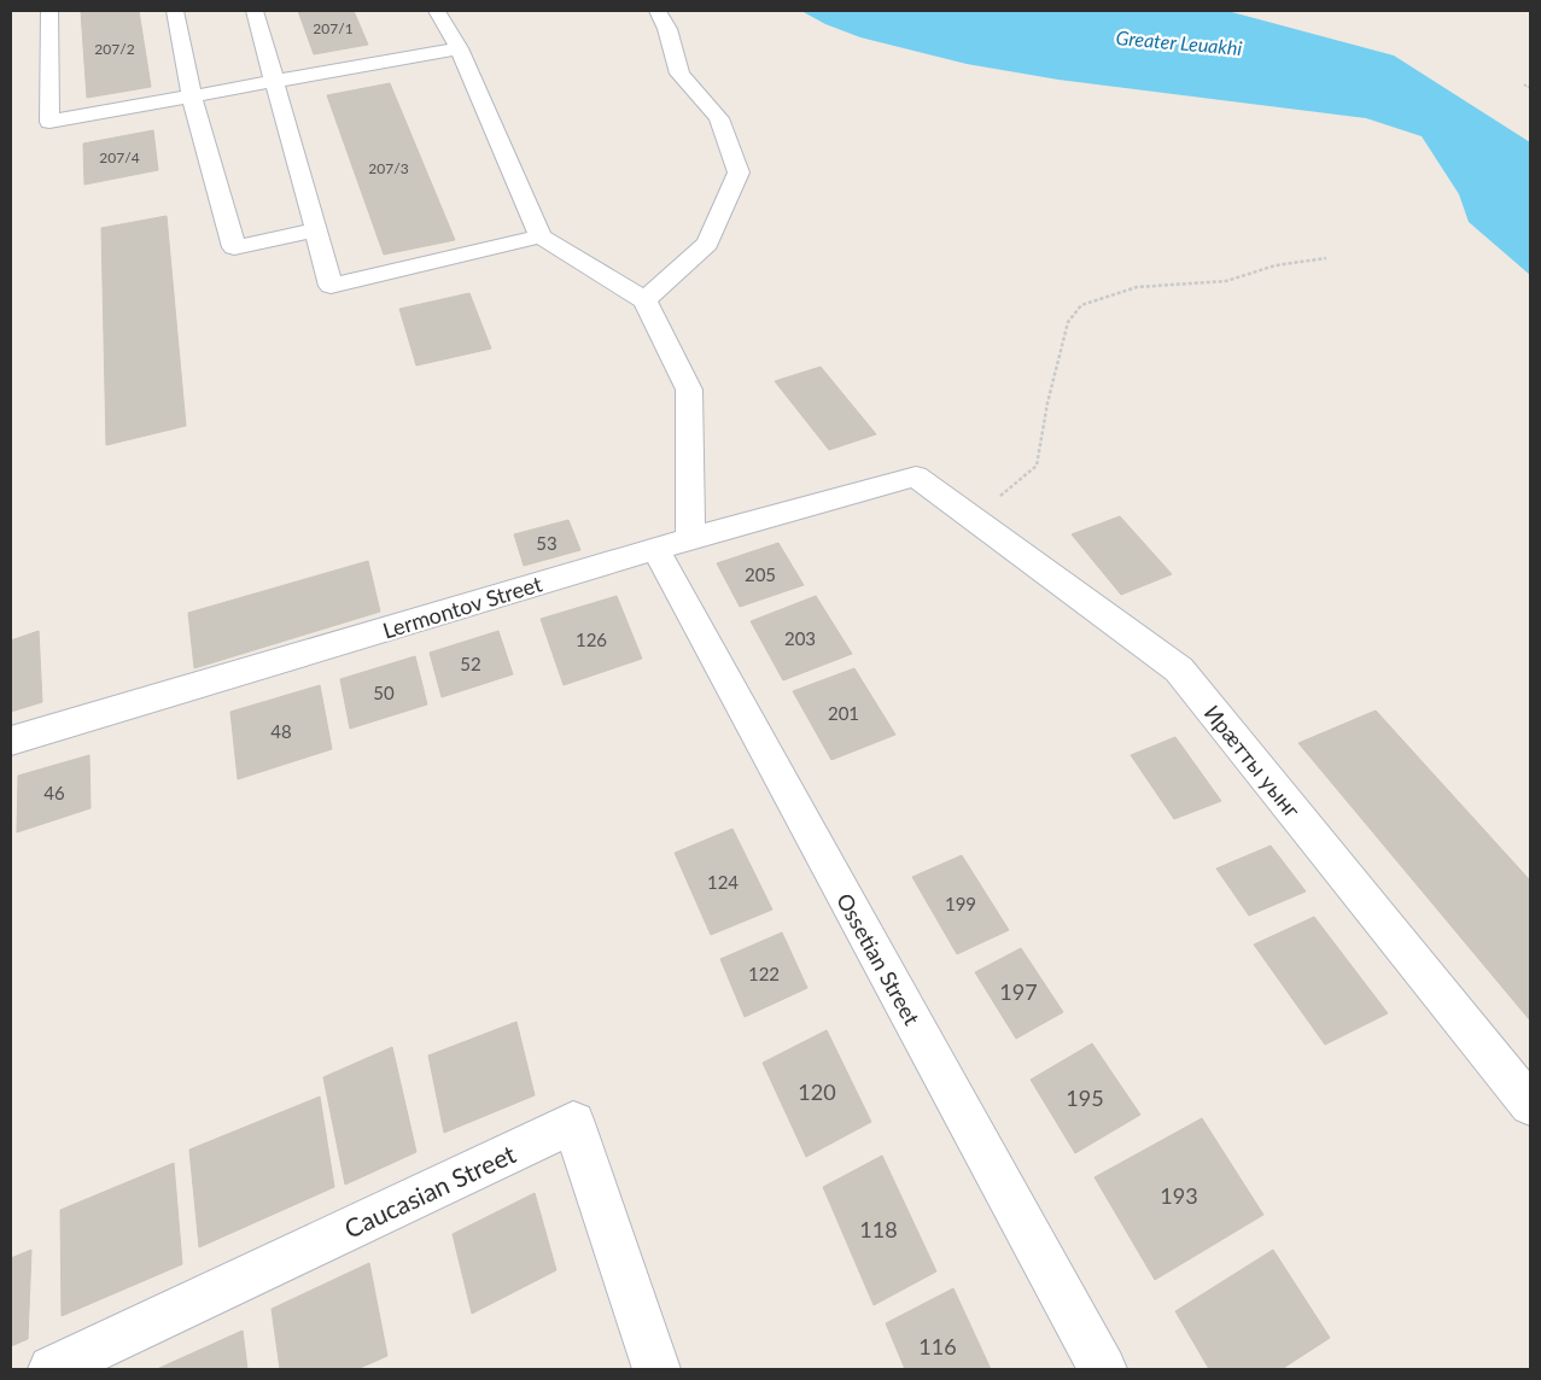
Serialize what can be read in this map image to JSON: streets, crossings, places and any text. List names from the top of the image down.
{
  "streets": {
    "street": [
      "Lermontov Street",
      "Ирæтты уынг",
      "Ossetian Street",
      "Caucasian Street"
    ]
  },
  "crossings": [
    ["Lermontov Street", "Ирæтты уынг"],
    ["Lermontov Street", "Ossetian Street"]
  ],
  "water": ["Greater Leuakhi"],
  "house_numbers": [
    "207/1",
    "207/2",
    "207/4",
    "207/3",
    "53",
    "205",
    "203",
    "126",
    "52",
    "50",
    "201",
    "48",
    "46",
    "124",
    "199",
    "122",
    "197",
    "120",
    "195",
    "193",
    "118",
    "116"
  ]
}
